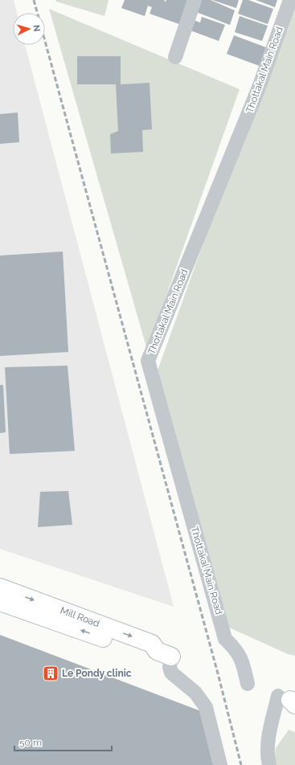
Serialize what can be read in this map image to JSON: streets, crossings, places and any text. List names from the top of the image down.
{
  "streets": {
    "main road": ["Mill Road"],
    "street": ["Thottakal Main Road"]
  },
  "places": {
    "building": ["Le Pondy clinic"]
  },
  "scale_bar": "50 m",
  "north": "right"
}
